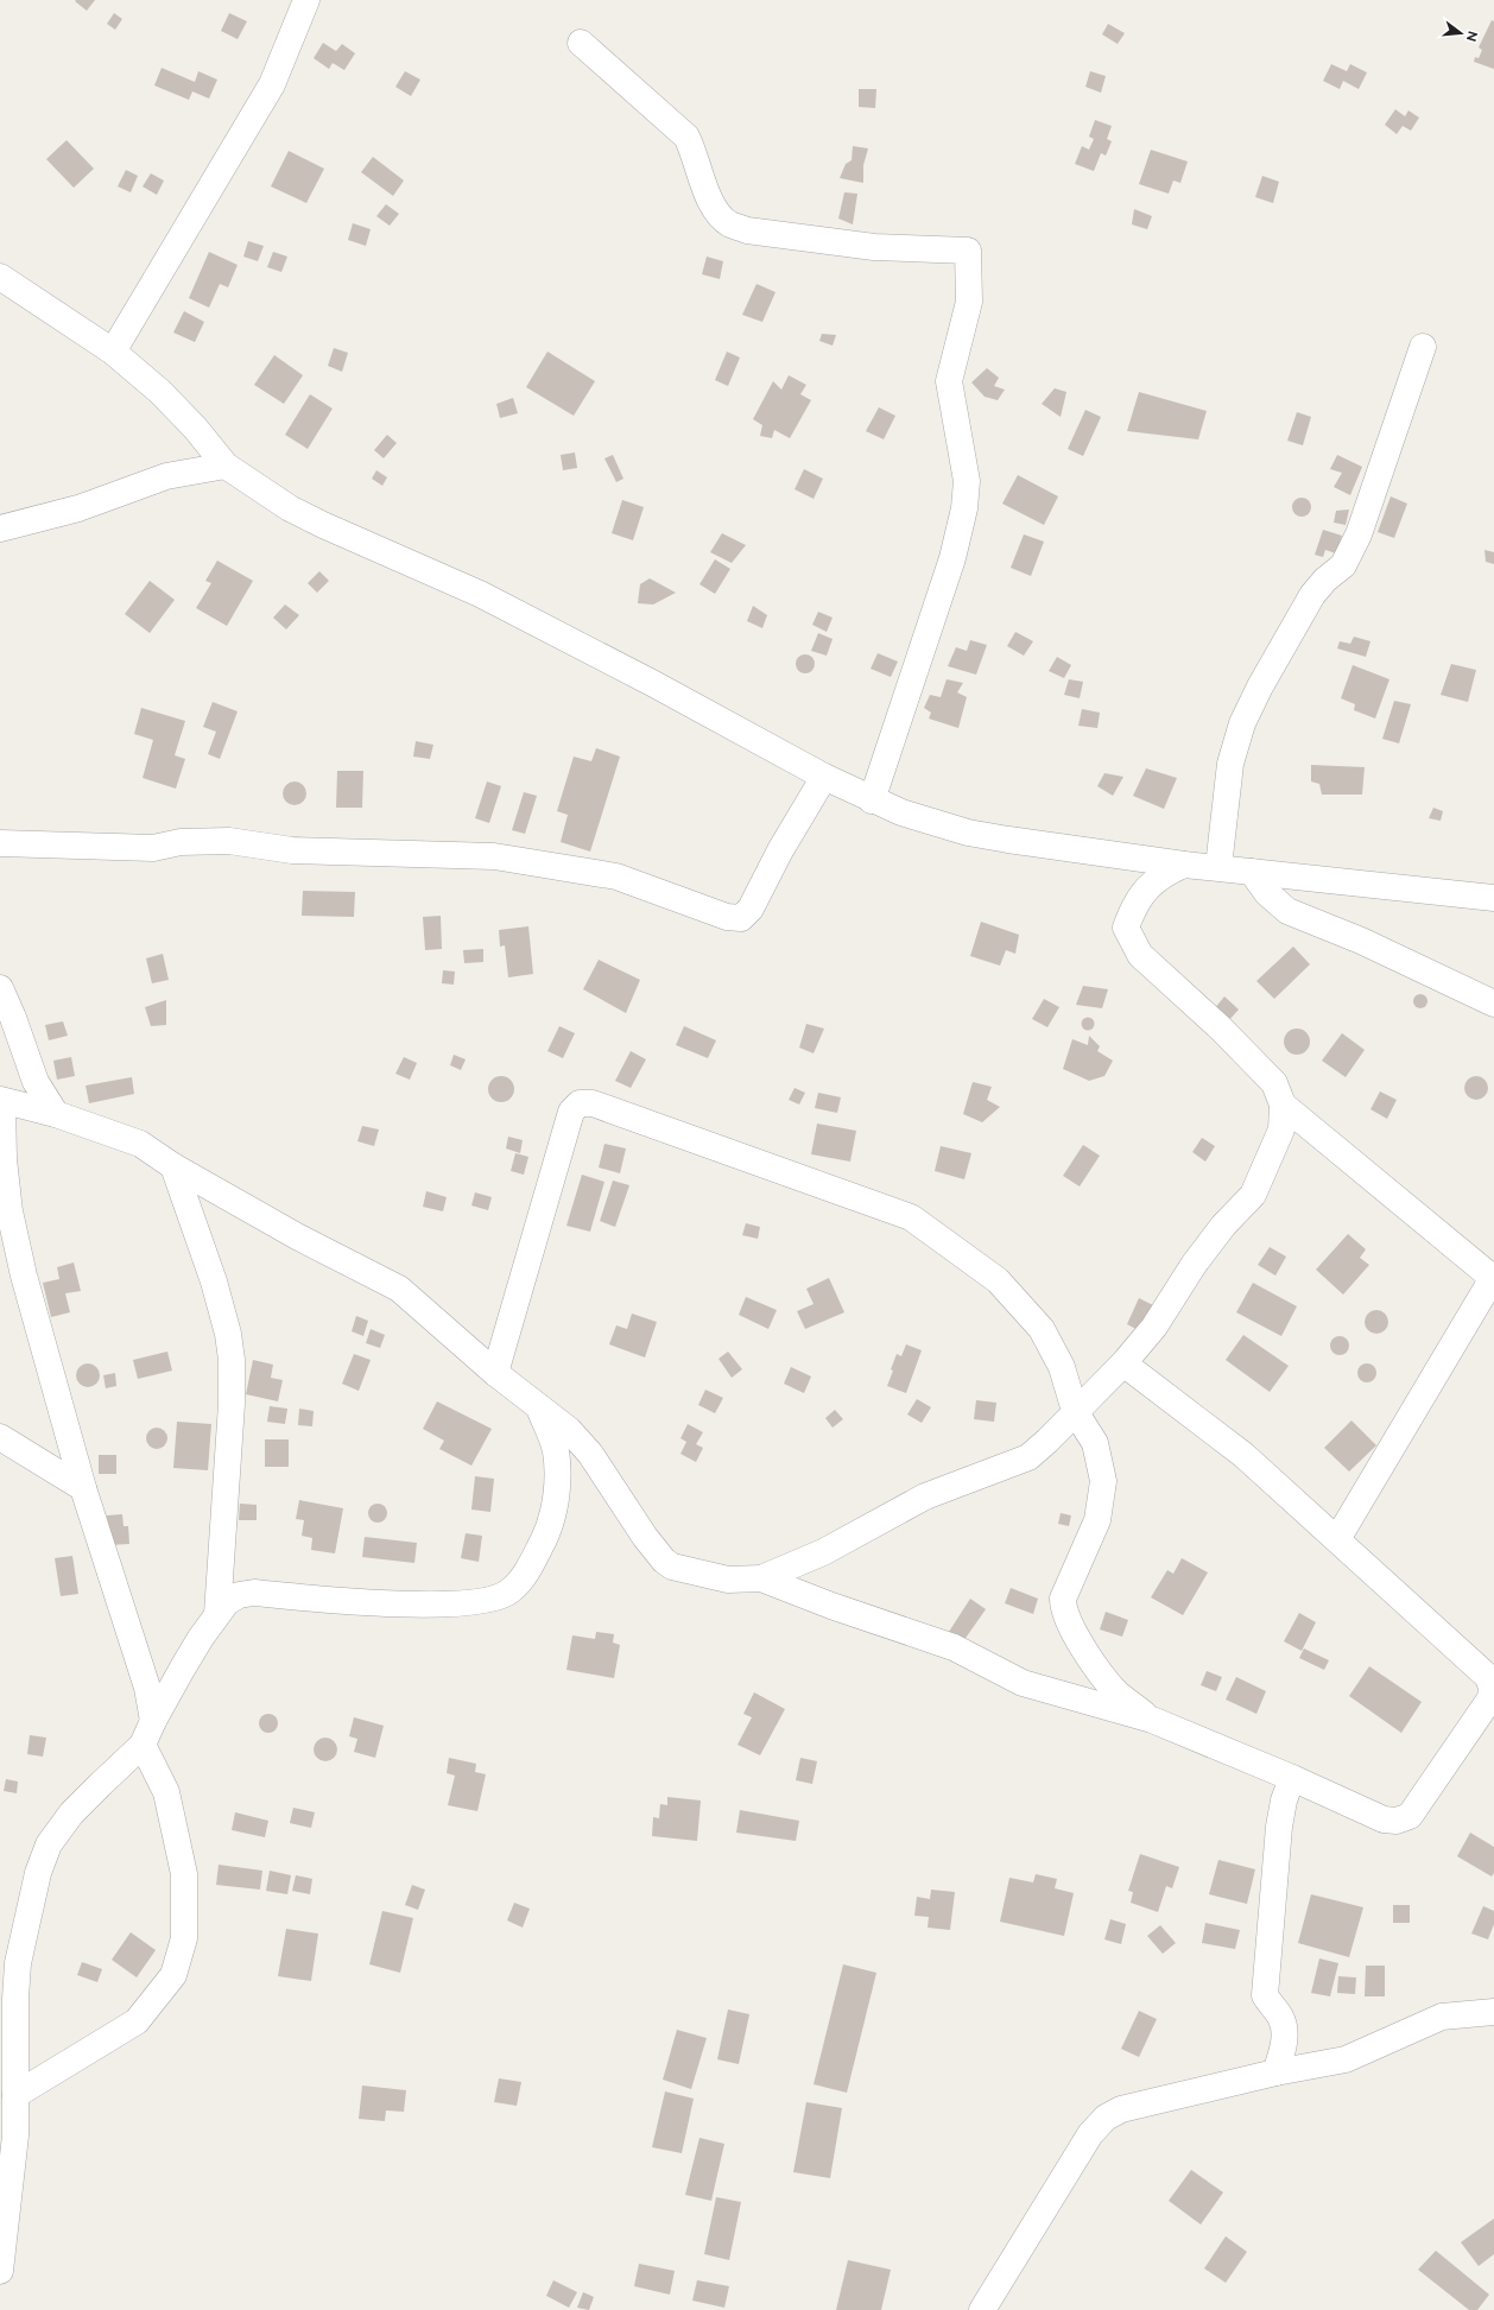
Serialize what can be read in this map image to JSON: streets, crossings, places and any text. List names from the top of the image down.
{
  "north": "right"
}
